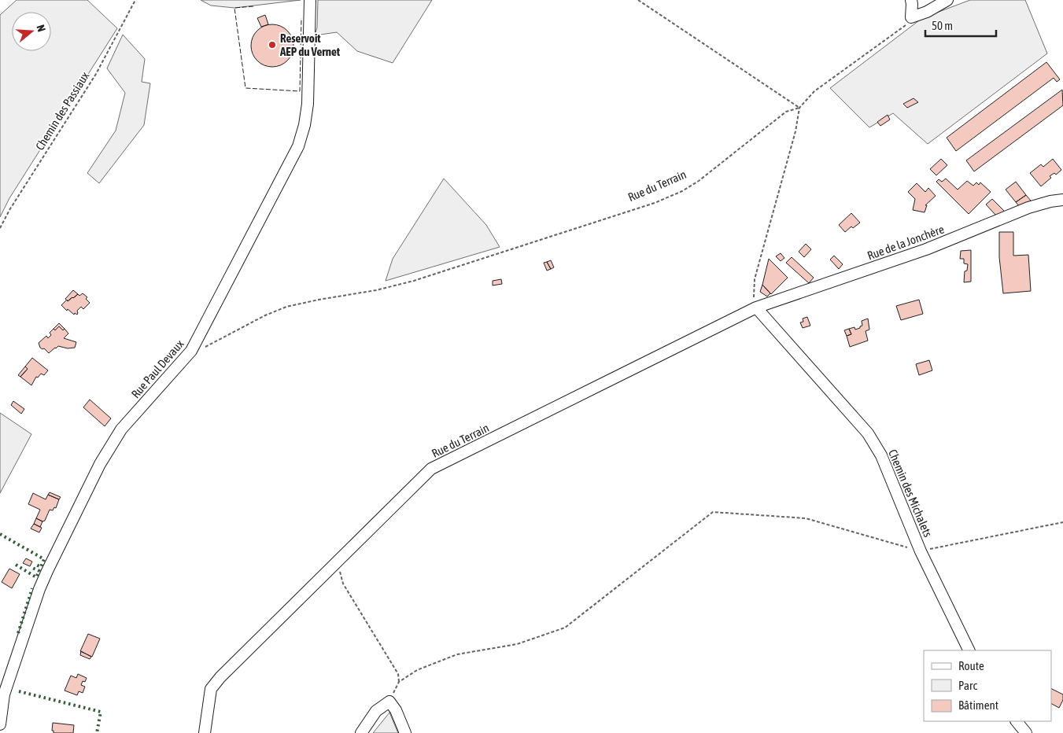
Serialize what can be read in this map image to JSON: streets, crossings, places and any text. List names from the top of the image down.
{
  "streets": {
    "street": [
      "Rue du Terrain",
      "Rue de la Jonchère",
      "Rue Paul Devaux",
      "Chemin des Michalets"
    ],
    "path": ["Chemin des Passiaux"]
  },
  "crossings": [
    ["Rue du Terrain", "Rue de la Jonchère"],
    ["Rue du Terrain", "Rue Paul Devaux"],
    ["Rue du Terrain", "Chemin des Michalets"],
    ["Rue de la Jonchère", "Chemin des Michalets"]
  ],
  "places": ["Reservoit AEP du Vernet"],
  "legend": ["Route", "Parc", "Bâtiment"],
  "scale_bar": "50 m",
  "north": "right"
}
